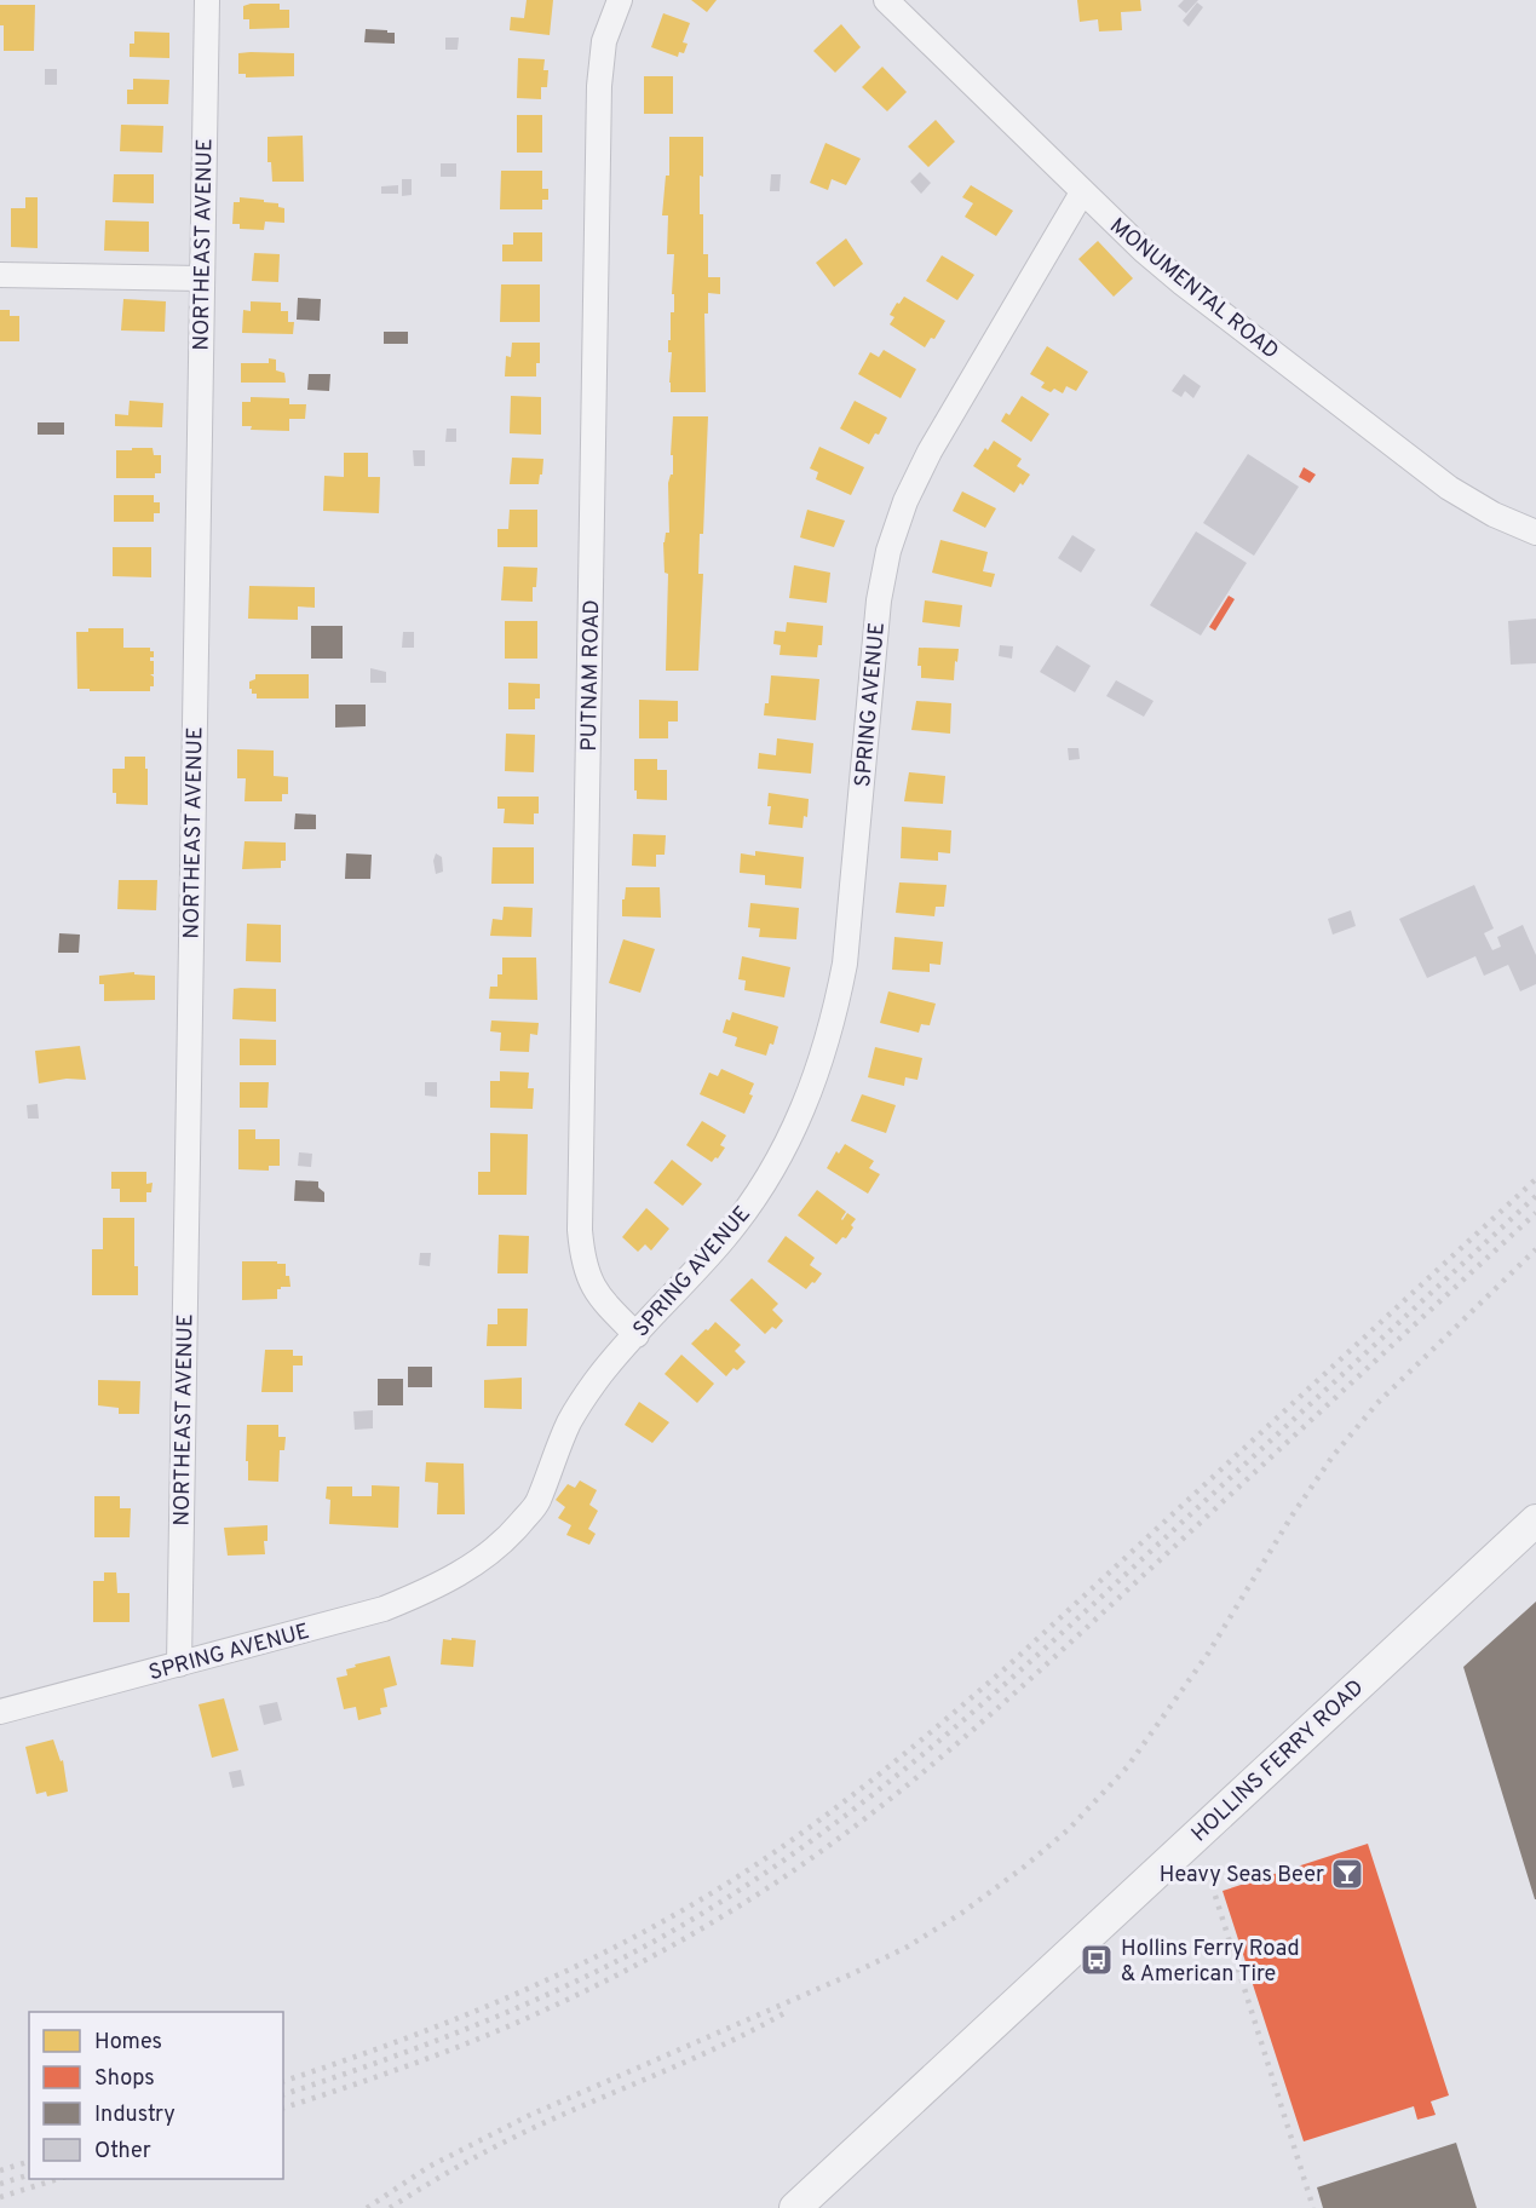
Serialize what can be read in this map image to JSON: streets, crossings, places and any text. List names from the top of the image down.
{
  "streets": {
    "street": [
      "NORTHEAST AVENUE",
      "MONUMENTAL ROAD",
      "PUTNAM ROAD",
      "SPRING AVENUE",
      "HOLLINS FERRY ROAD"
    ]
  },
  "crossings": [
    ["NORTHEAST AVENUE", "SPRING AVENUE"],
    ["MONUMENTAL ROAD", "SPRING AVENUE"],
    ["PUTNAM ROAD", "SPRING AVENUE"]
  ],
  "places": {
    "bar": ["Heavy Seas Beer"],
    "bus stop": ["Hollins Ferry Road & American Tire"]
  },
  "legend": [
    "Homes",
    "Shops",
    "Industry",
    "Other"
  ]
}
